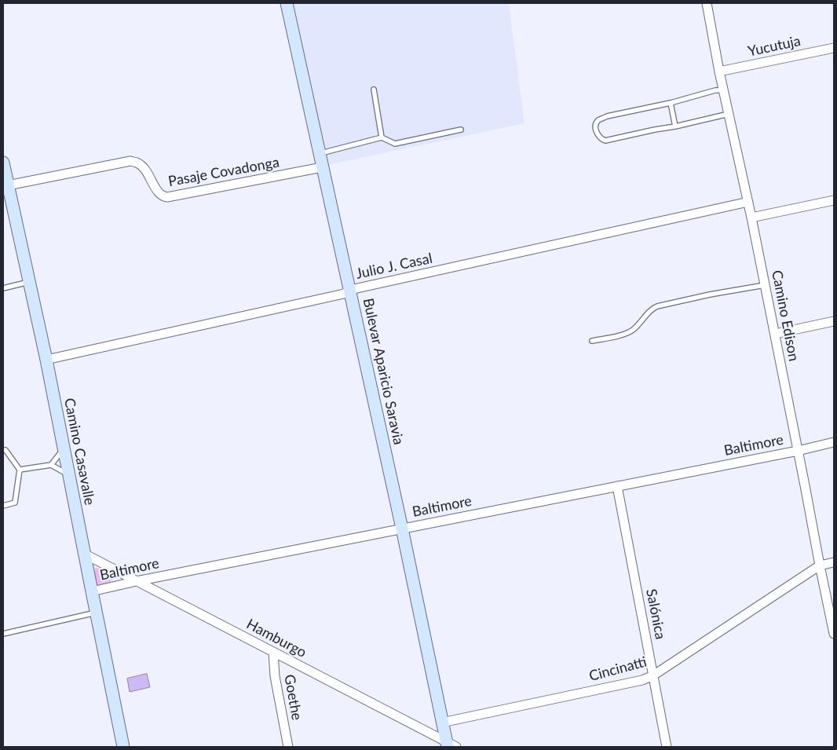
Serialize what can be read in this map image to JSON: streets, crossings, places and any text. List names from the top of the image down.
{
  "streets": {
    "street": [
      "Yucutuja",
      "Pasaje Covadonga",
      "Julio J. Casal",
      "Camino Edison",
      "Bulevar Aparicio Saravia",
      "Baltimore",
      "Camino Casavalle",
      "Salónica",
      "Hamburgo",
      "Cincinatti",
      "Goethe"
    ]
  },
  "crossings": [
    ["Yucutuja", "Camino Edison"],
    ["Pasaje Covadonga", "Bulevar Aparicio Saravia"],
    ["Pasaje Covadonga", "Camino Casavalle"],
    ["Julio J. Casal", "Camino Edison"],
    ["Julio J. Casal", "Bulevar Aparicio Saravia"],
    ["Julio J. Casal", "Camino Casavalle"],
    ["Camino Edison", "Baltimore"],
    ["Camino Edison", "Cincinatti"],
    ["Bulevar Aparicio Saravia", "Baltimore"],
    ["Bulevar Aparicio Saravia", "Hamburgo"],
    ["Bulevar Aparicio Saravia", "Cincinatti"],
    ["Baltimore", "Camino Casavalle"],
    ["Baltimore", "Salónica"],
    ["Baltimore", "Hamburgo"],
    ["Camino Casavalle", "Hamburgo"],
    ["Salónica", "Cincinatti"],
    ["Hamburgo", "Goethe"]
  ]
}
